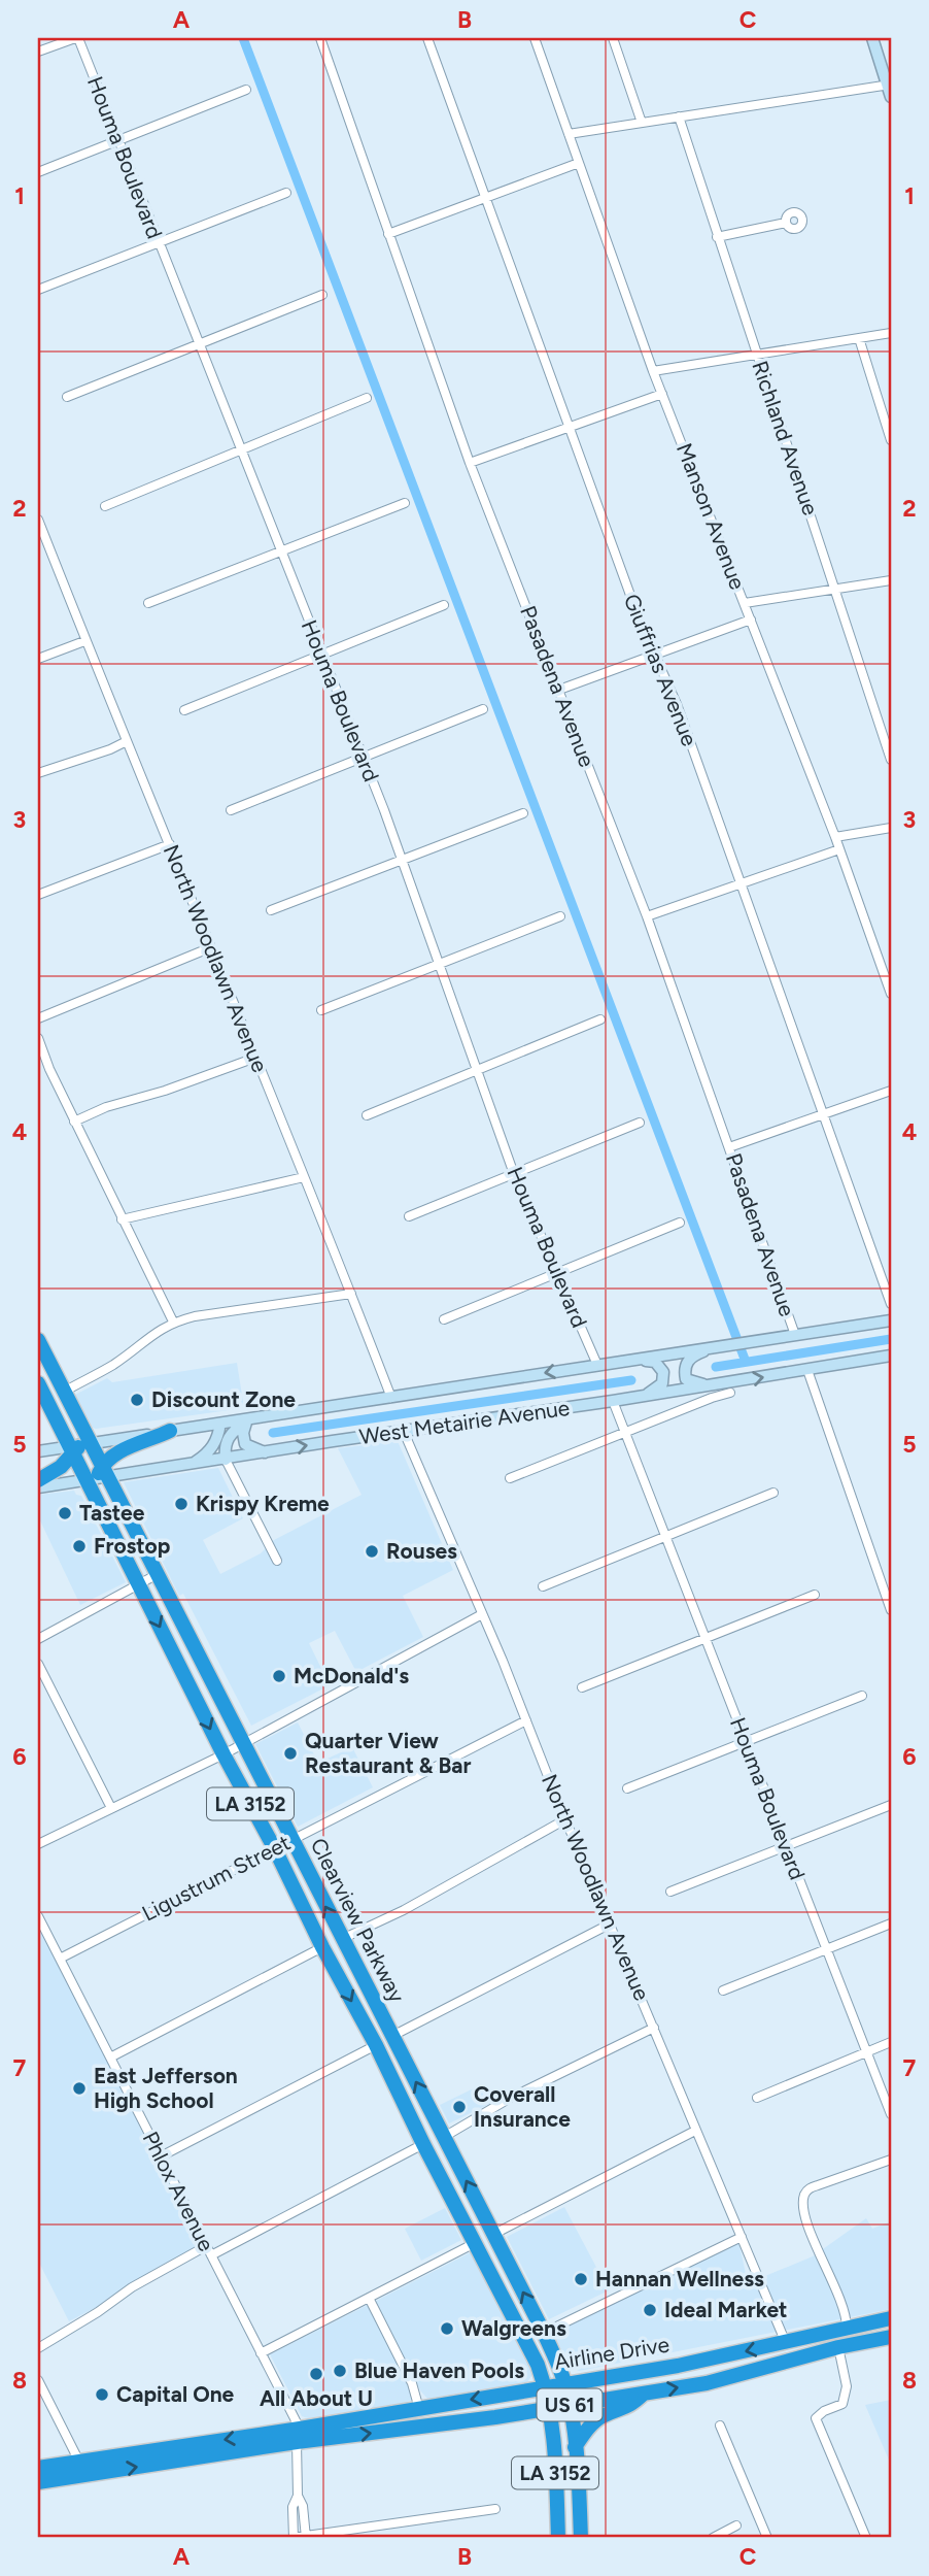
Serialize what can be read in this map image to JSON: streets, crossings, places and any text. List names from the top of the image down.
{
  "streets": {
    "highway": [
      "LA 3152",
      "Clearview Parkway",
      "Airline Drive",
      "US 61"
    ],
    "main road": ["West Metairie Avenue"],
    "street": [
      "Houma Boulevard",
      "Richland Avenue",
      "Manson Avenue",
      "Giuffrias Avenue",
      "Pasadena Avenue",
      "North Woodlawn Avenue",
      "Ligustrum Street",
      "Phlox Avenue"
    ]
  },
  "crossings": [
    ["Houma Boulevard", "West Metairie Avenue"],
    ["Pasadena Avenue", "West Metairie Avenue"],
    ["North Woodlawn Avenue", "West Metairie Avenue"],
    ["North Woodlawn Avenue", "Ligustrum Street"],
    ["North Woodlawn Avenue", "Airline Drive"],
    ["West Metairie Avenue", "Clearview Parkway"],
    ["LA 3152", "Clearview Parkway"],
    ["LA 3152", "Airline Drive"],
    ["Ligustrum Street", "Clearview Parkway"],
    ["Ligustrum Street", "Phlox Avenue"],
    ["Clearview Parkway", "Airline Drive"],
    ["Phlox Avenue", "Airline Drive"]
  ],
  "places": [
    "Discount Zone",
    "Krispy Kreme",
    "Tastee",
    "Frostop",
    "Rouses",
    "McDonald's",
    "Quarter View Restaurant & Bar",
    "East Jefferson High School",
    "Coverall Insurance",
    "Hannan Wellness",
    "Ideal Market",
    "Walgreens",
    "Blue Haven Pools",
    "All About U",
    "Capital One"
  ],
  "grid": {
    "columns": ["A", "B", "C"],
    "rows": [
      "1",
      "2",
      "3",
      "4",
      "5",
      "6",
      "7",
      "8"
    ]
  }
}
